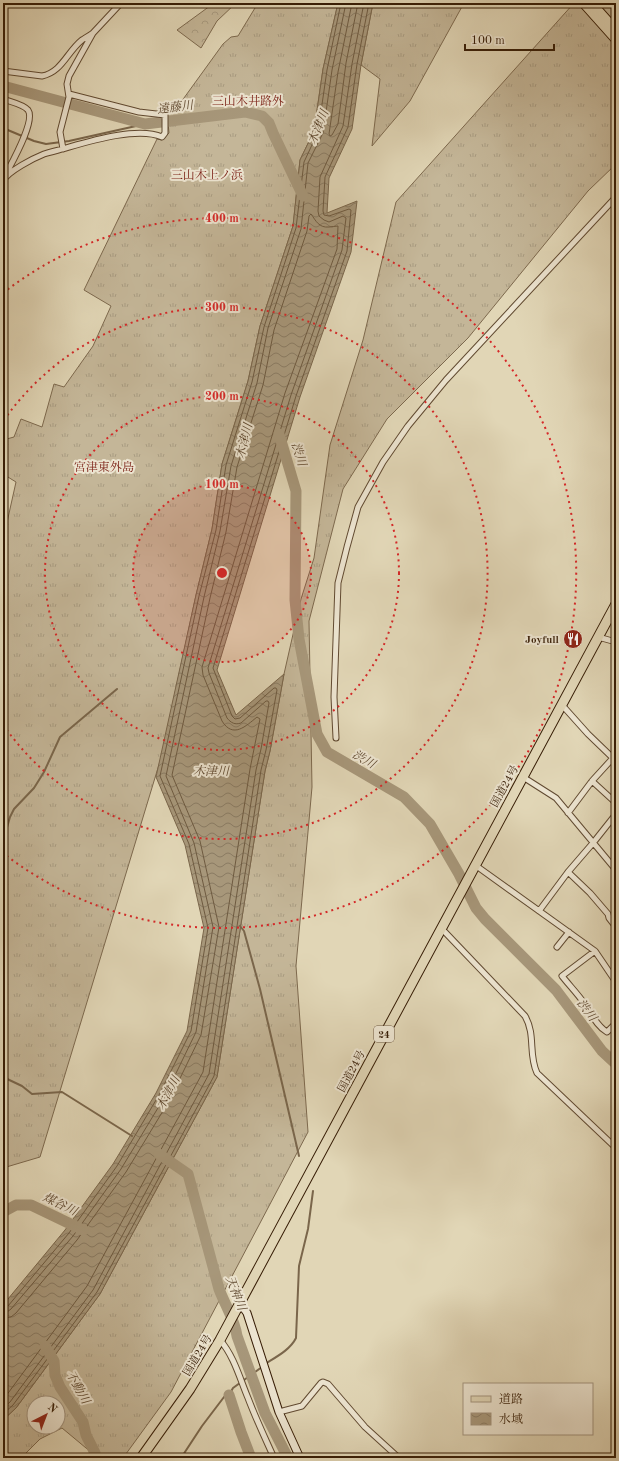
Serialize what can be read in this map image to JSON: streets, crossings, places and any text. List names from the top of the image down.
{
  "streets": {
    "highway": ["国道24号", "24"]
  },
  "districts": ["三山木井路外", "三山木上ノ浜", "宮津東外島"],
  "water": [
    "遠藤川",
    "木津川",
    "渋川",
    "煤谷川",
    "天神川",
    "不動川"
  ],
  "places": {
    "restaurant": ["Joyfull"]
  },
  "legend": ["道路", "水域"],
  "scale_bar": "100 m",
  "north": "top right",
  "rings": [
    "400 m",
    "300 m",
    "200 m",
    "100 m"
  ]
}
